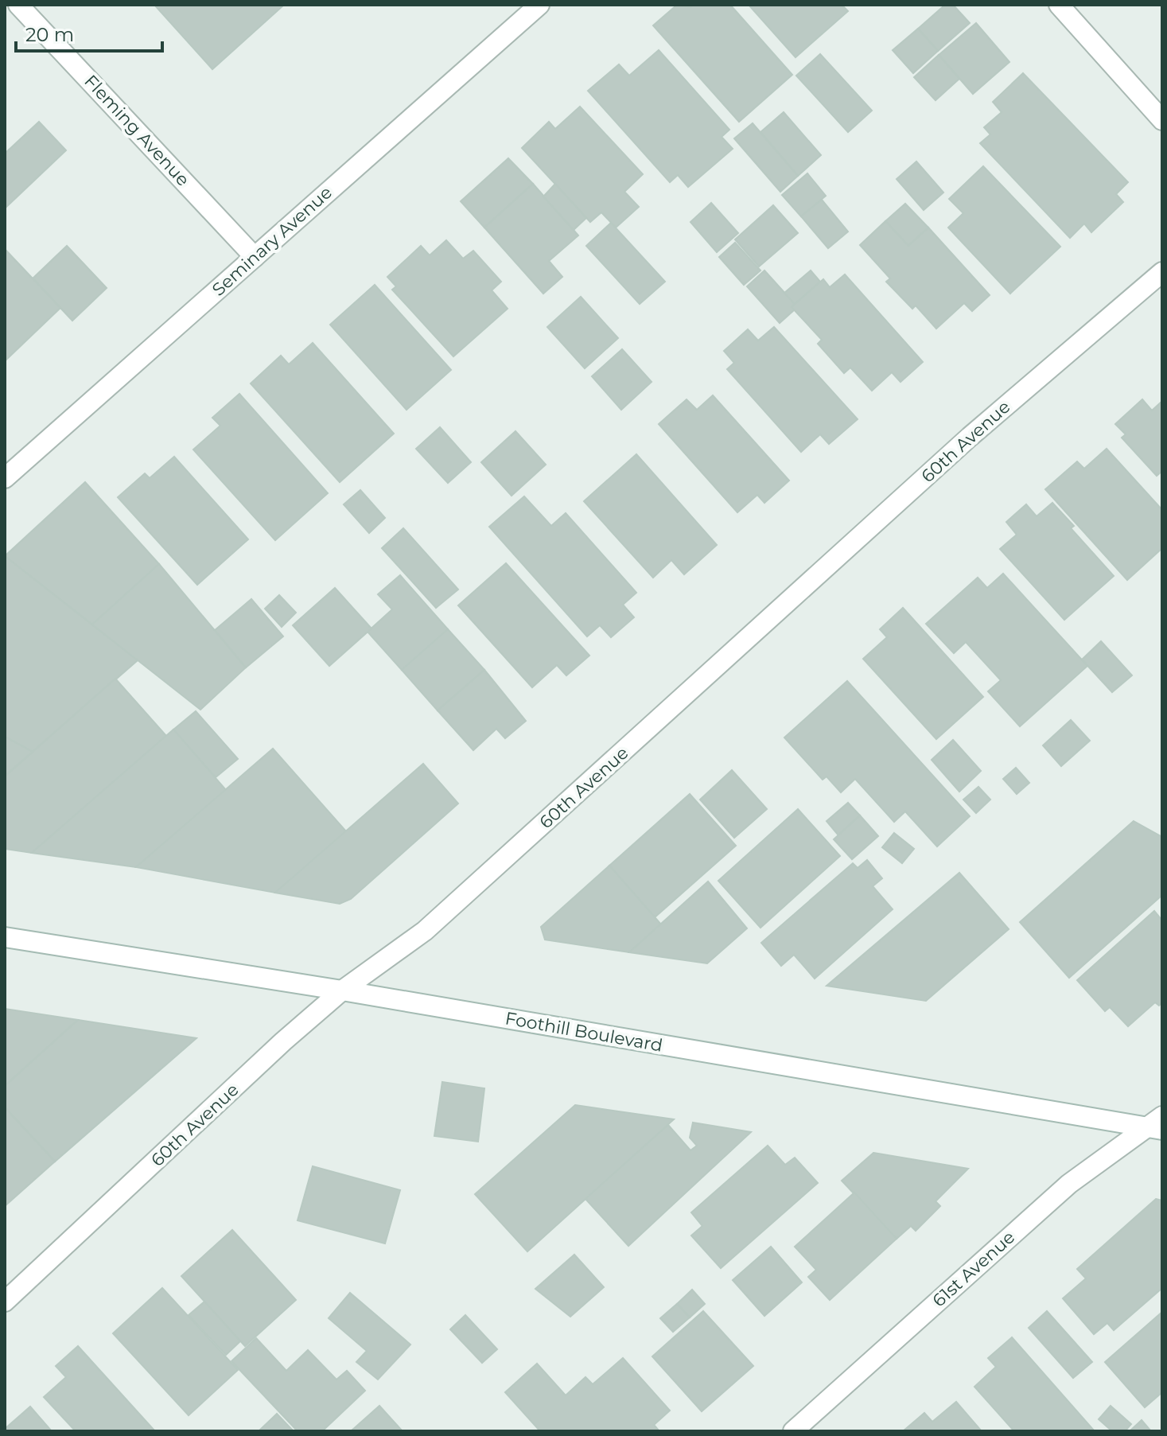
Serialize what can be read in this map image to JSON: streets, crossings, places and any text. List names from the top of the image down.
{
  "streets": {
    "street": [
      "Fleming Avenue",
      "Seminary Avenue",
      "60th Avenue",
      "Foothill Boulevard",
      "61st Avenue"
    ]
  },
  "crossings": [
    ["Fleming Avenue", "Seminary Avenue"],
    ["60th Avenue", "Foothill Boulevard"],
    ["Foothill Boulevard", "61st Avenue"]
  ],
  "scale_bar": "20 m"
}
